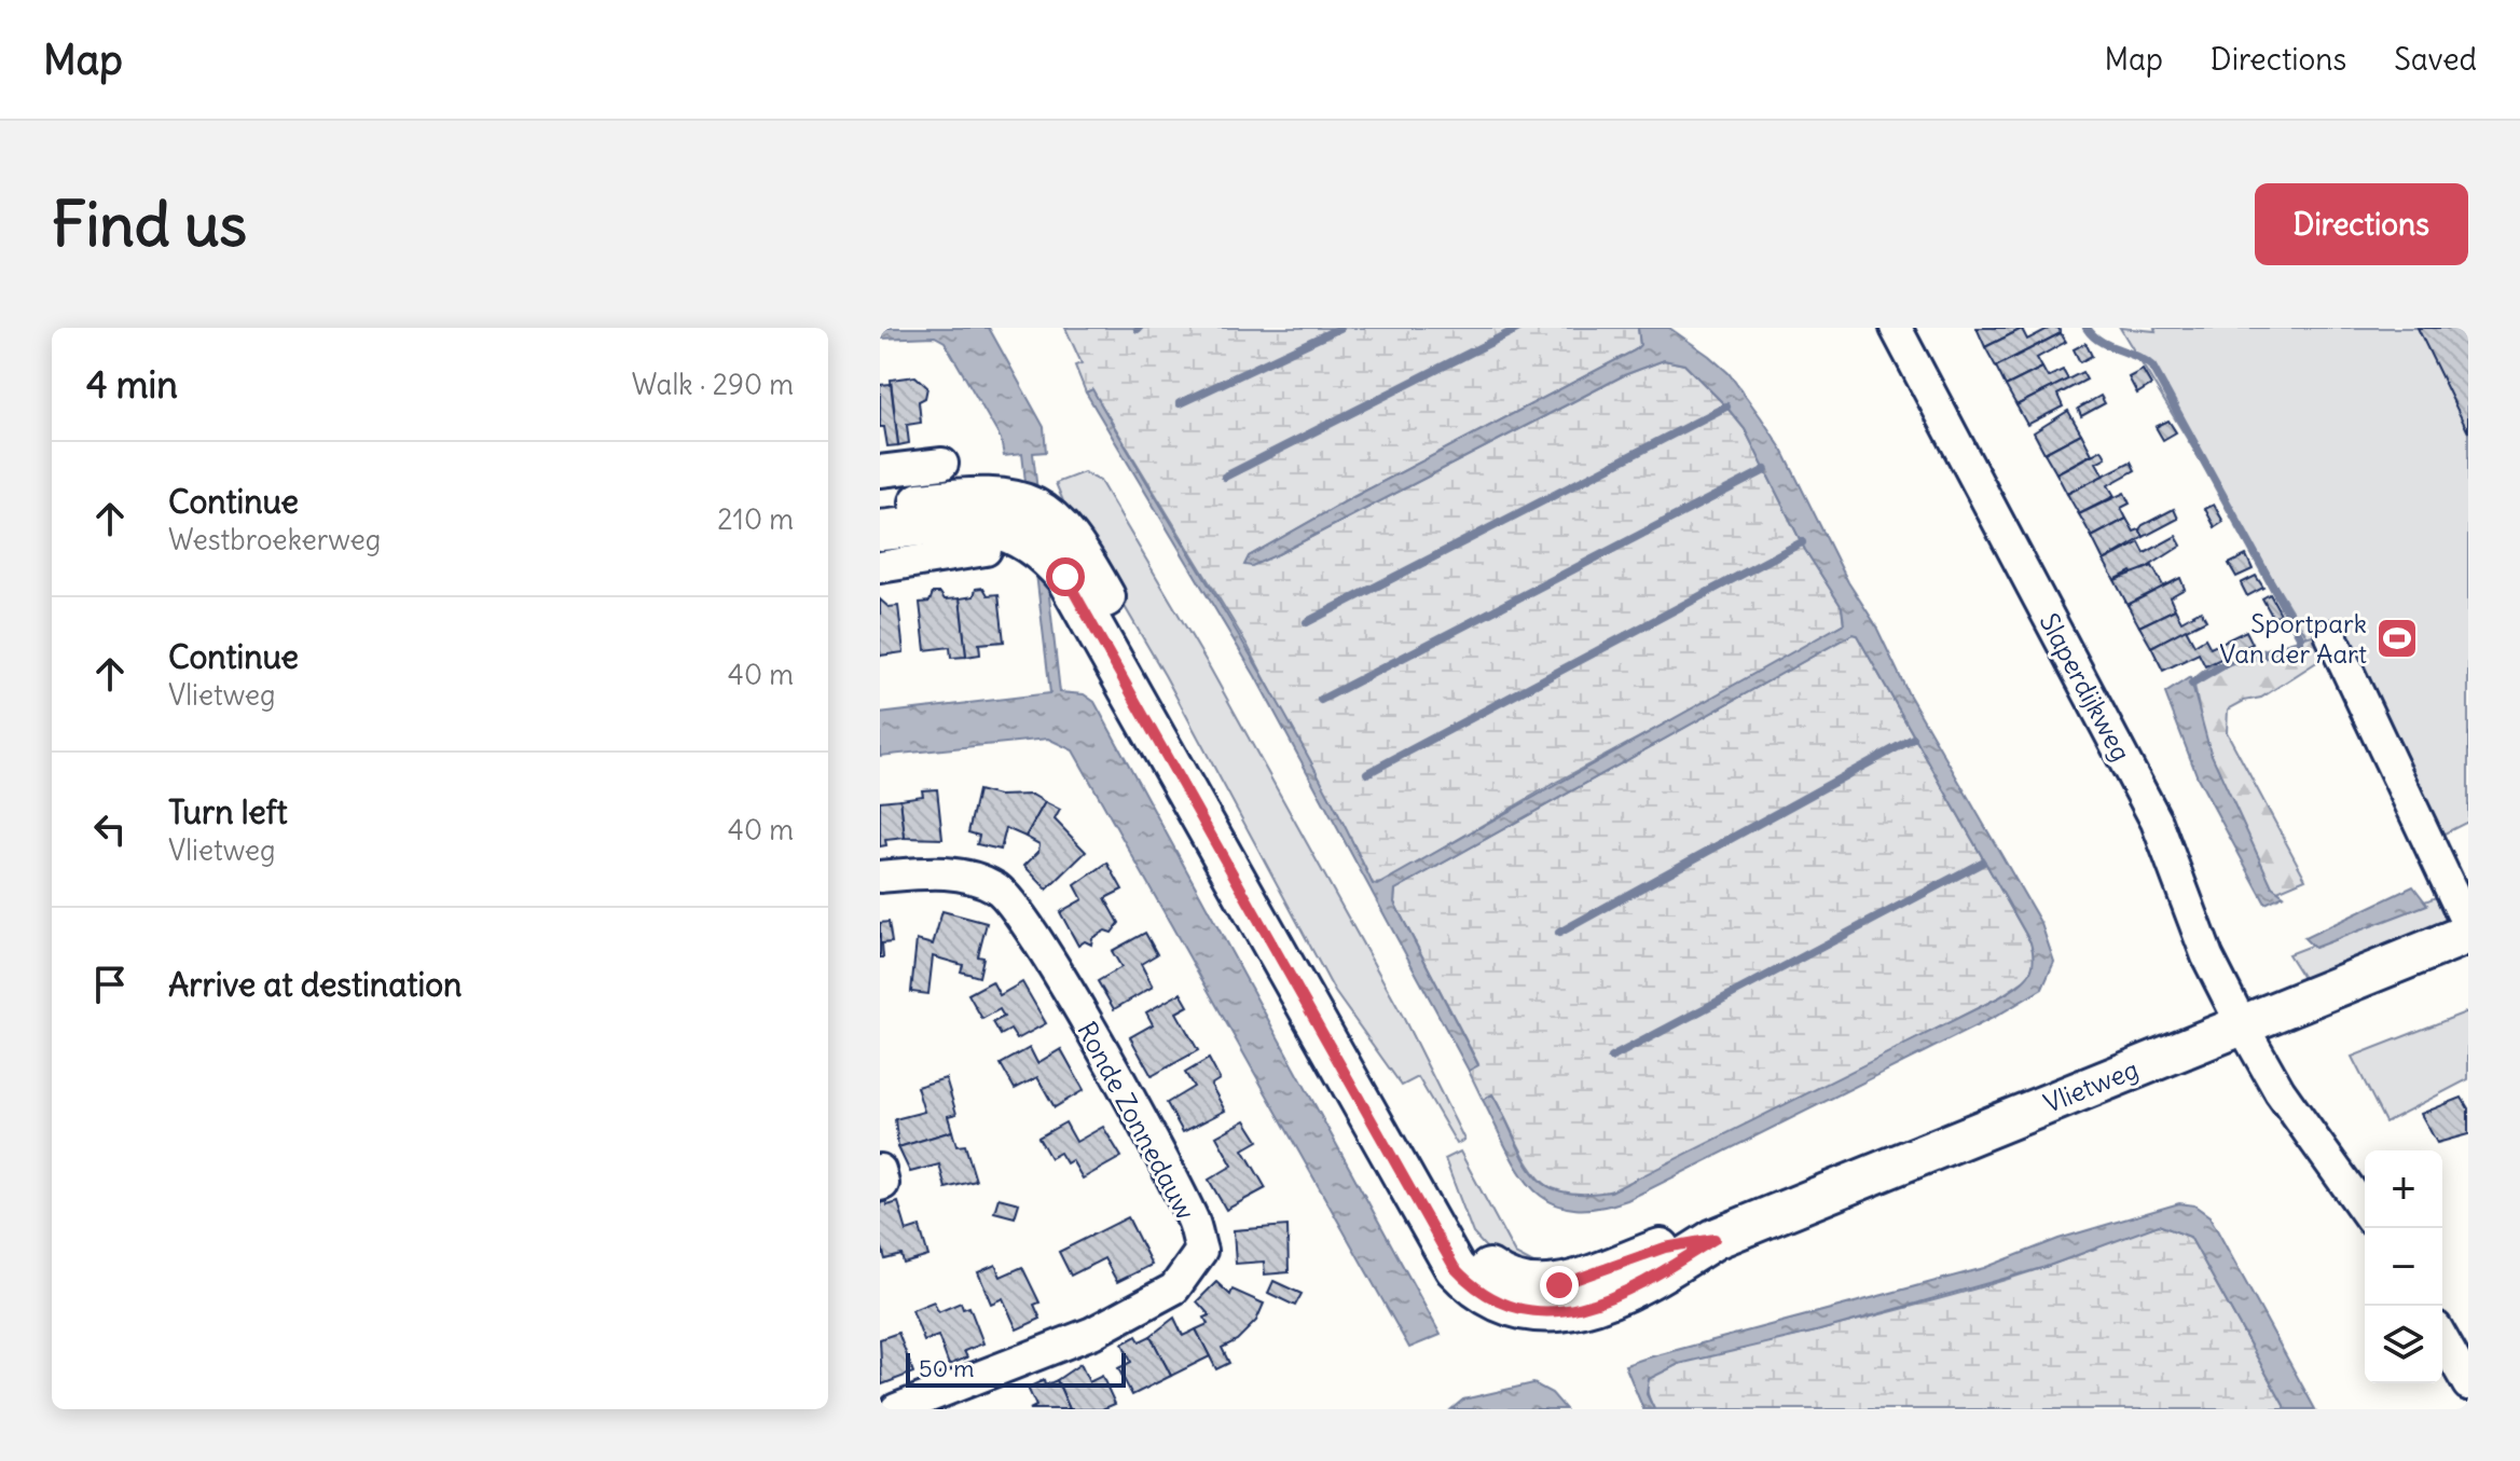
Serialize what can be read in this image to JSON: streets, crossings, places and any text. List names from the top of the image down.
{
  "streets": {
    "main road": ["Vlietweg"],
    "street": ["Slaperdijkweg", "Ronde Zonnedauw"]
  },
  "crossings": [
    ["Slaperdijkweg", "Vlietweg"]
  ],
  "places": {
    "sports": ["Sportpark Van der Aart"]
  },
  "scale_bar": "50 m",
  "page": {
    "header": "Map",
    "nav": ["Map", "Directions", "Saved"],
    "buttons": "Directions",
    "title": "Find us",
    "heading": ["4 min", "Walk · 290 m"],
    "list": [
      ["Continue", "Westbroekerweg", "210 m"],
      ["Continue", "Vlietweg", "40 m"],
      ["Turn left", "Vlietweg", "40 m"],
      "Arrive at destination"
    ],
    "map_buttons": ["+", "−"],
    "scale": "50 m"
  }
}
